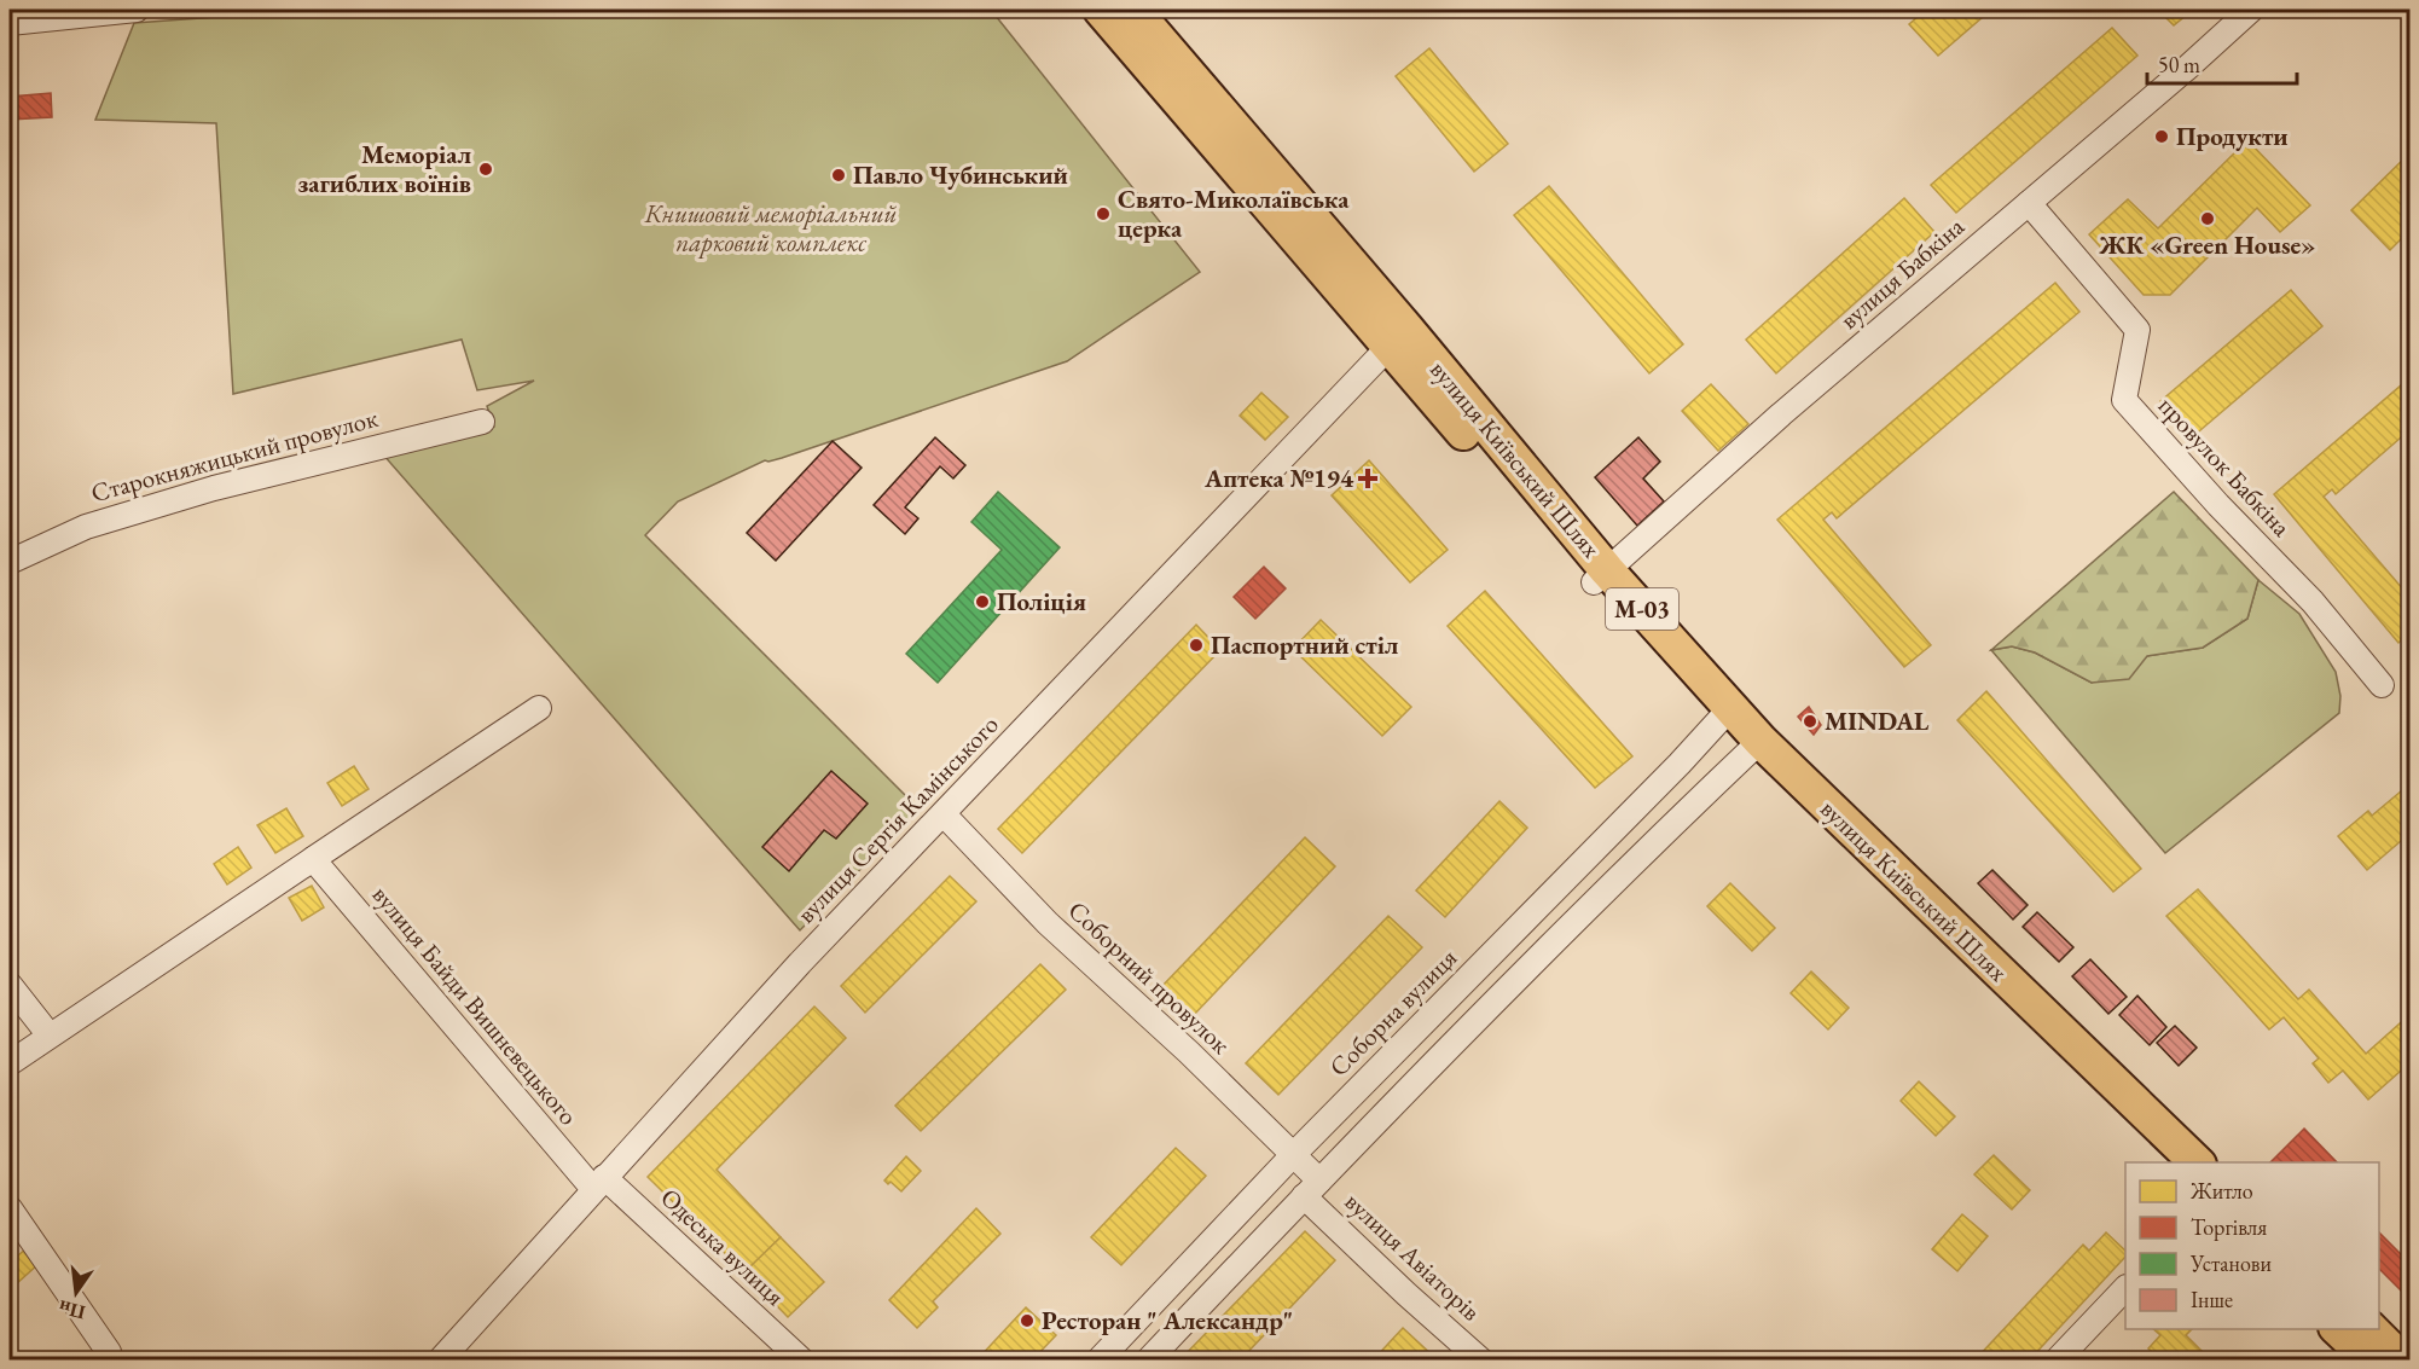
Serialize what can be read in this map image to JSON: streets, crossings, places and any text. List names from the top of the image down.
{
  "streets": {
    "highway": ["вулиця Київський Шлях", "М-03"],
    "street": [
      "вулиця Бабкіна",
      "Старокняжицький провулок",
      "провулок Бабкіна",
      "вулиця Сергія Камінського",
      "Соборний провулок",
      "вулиця Байди Вишневецького",
      "Соборна вулиця",
      "Одеська вулиця",
      "вулиця Авіаторів"
    ]
  },
  "crossings": [
    ["вулиця Бабкіна", "вулиця Київський Шлях"],
    ["вулиця Бабкіна", "провулок Бабкіна"],
    ["вулиця Київський Шлях", "вулиця Сергія Камінського"],
    ["вулиця Київський Шлях", "Соборна вулиця"],
    ["вулиця Сергія Камінського", "Соборний провулок"],
    ["вулиця Сергія Камінського", "вулиця Байди Вишневецького"],
    ["вулиця Сергія Камінського", "Одеська вулиця"],
    ["Соборний провулок", "Соборна вулиця"],
    ["Соборний провулок", "вулиця Авіаторів"],
    ["вулиця Байди Вишневецького", "Одеська вулиця"]
  ],
  "parks": ["Книшовий меморіальний парковий комплекс"],
  "places": {
    "other": [
      "Продукти",
      "Меморіал загиблих воїнів",
      "Павло Чубинський",
      "Свято-Миколаївська церка",
      "ЖК «Green House»",
      "Поліція",
      "Паспортний стіл",
      "MINDAL",
      "Ресторан \" Александр\""
    ],
    "health": ["Аптека №194"]
  },
  "legend": [
    "Житло",
    "Торгівля",
    "Установи",
    "Інше"
  ],
  "scale_bar": "50 m",
  "north": "bottom"
}
